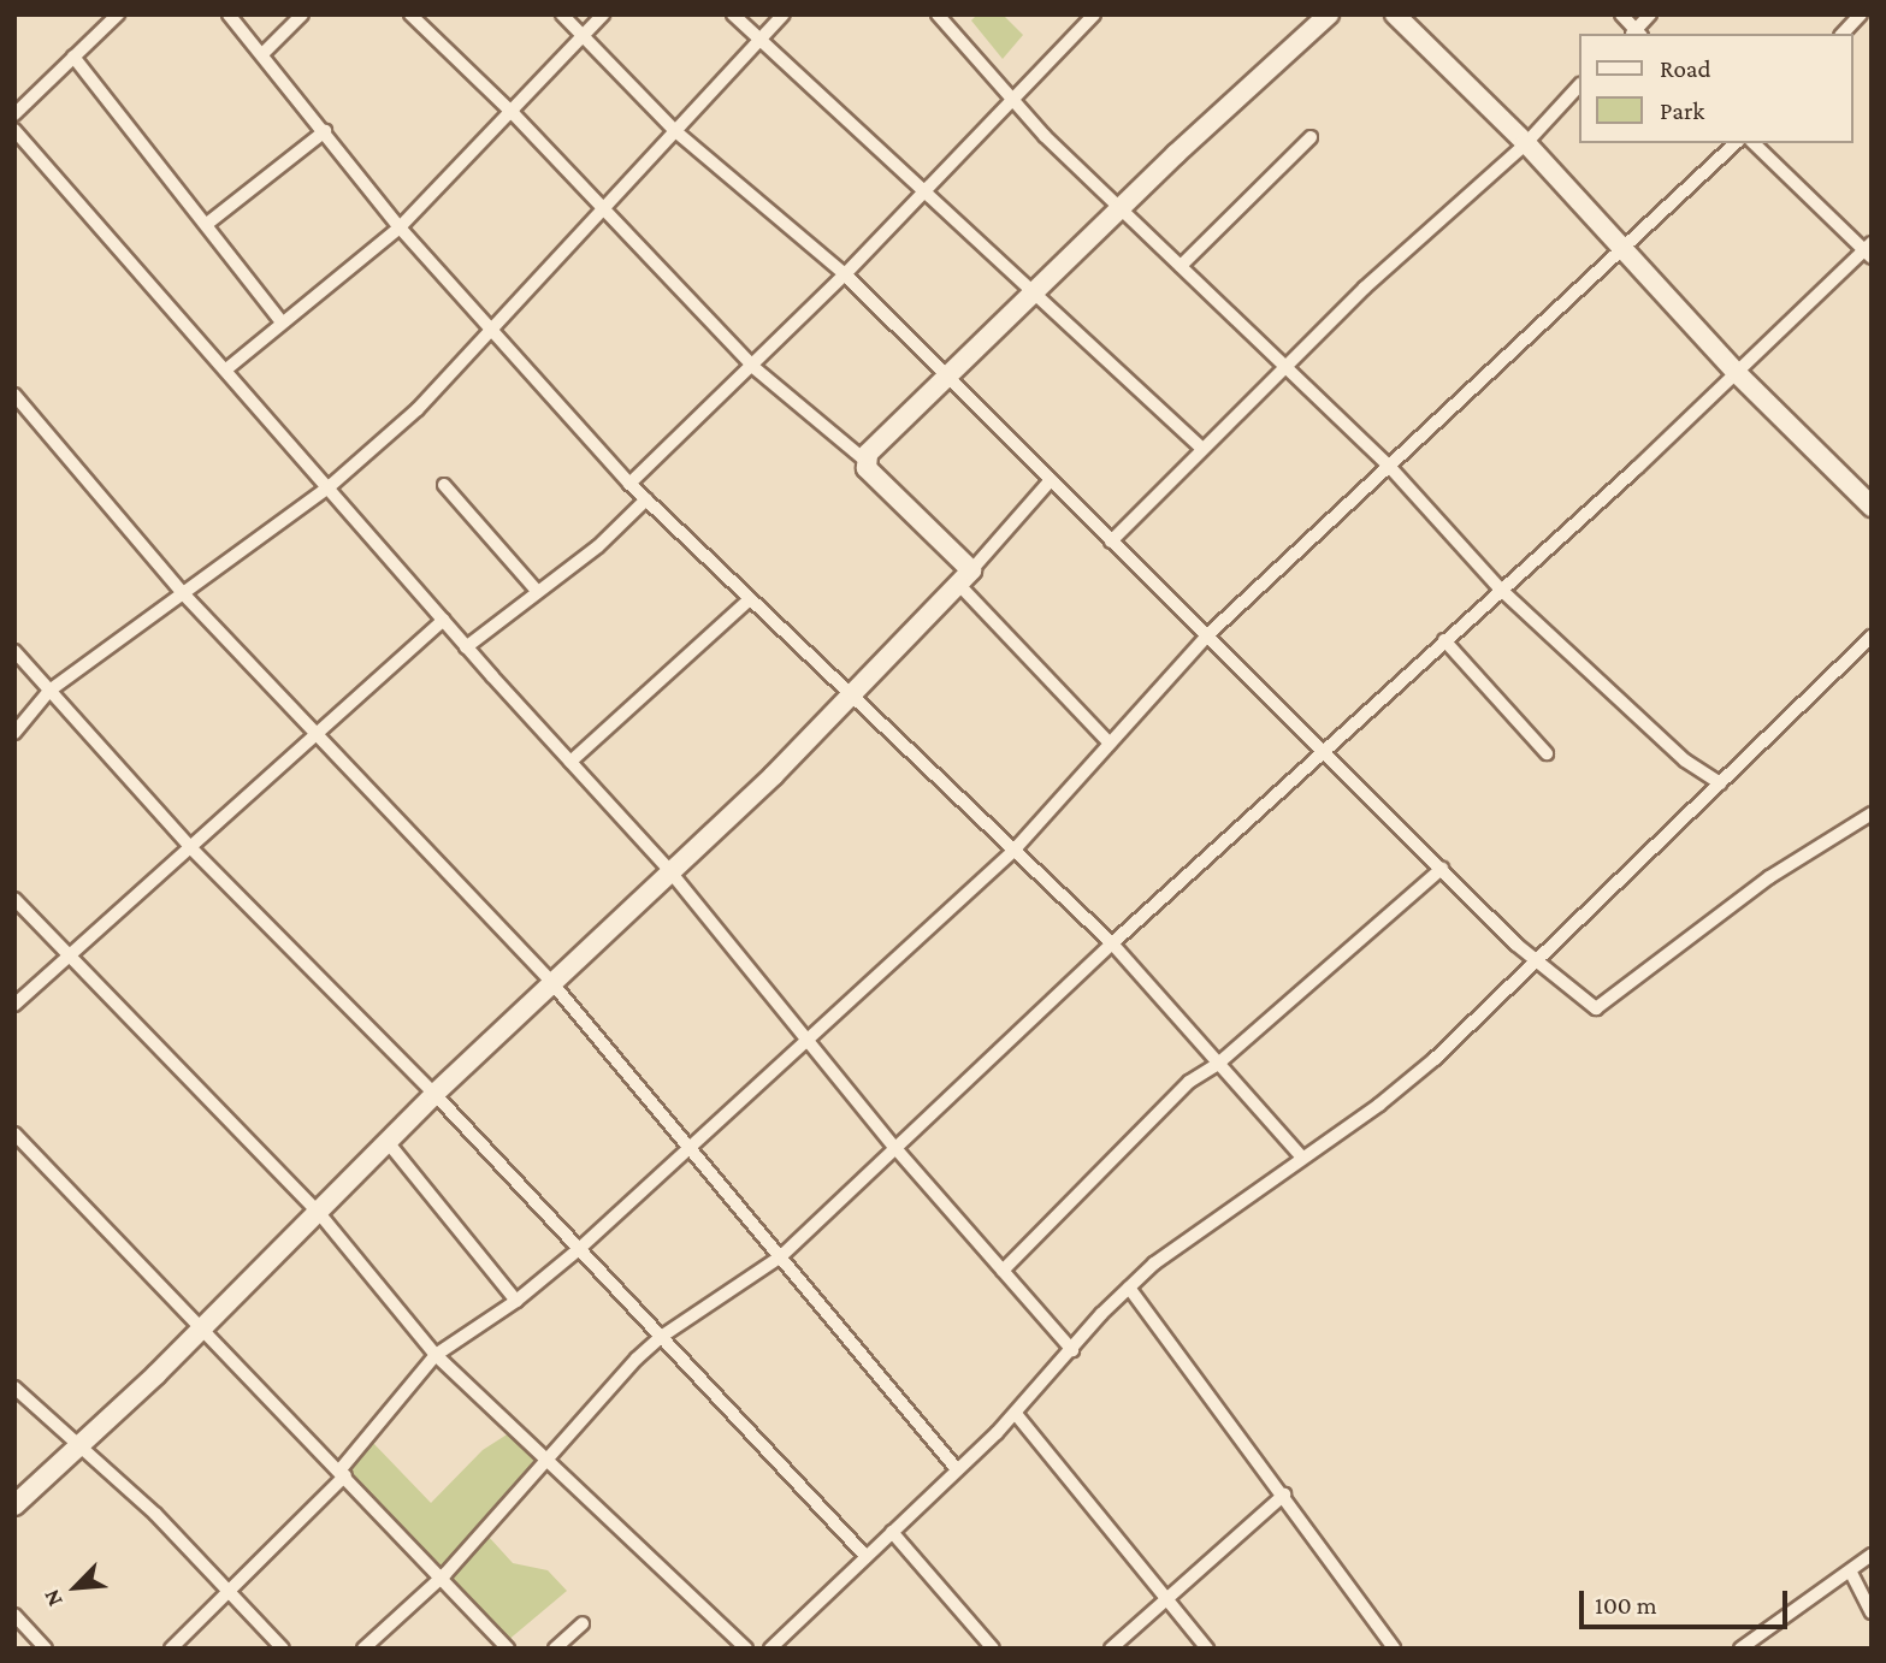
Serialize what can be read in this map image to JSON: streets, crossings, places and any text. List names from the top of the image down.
{
  "legend": ["Road", "Park"],
  "scale_bar": "100 m",
  "north": "bottom left"
}
